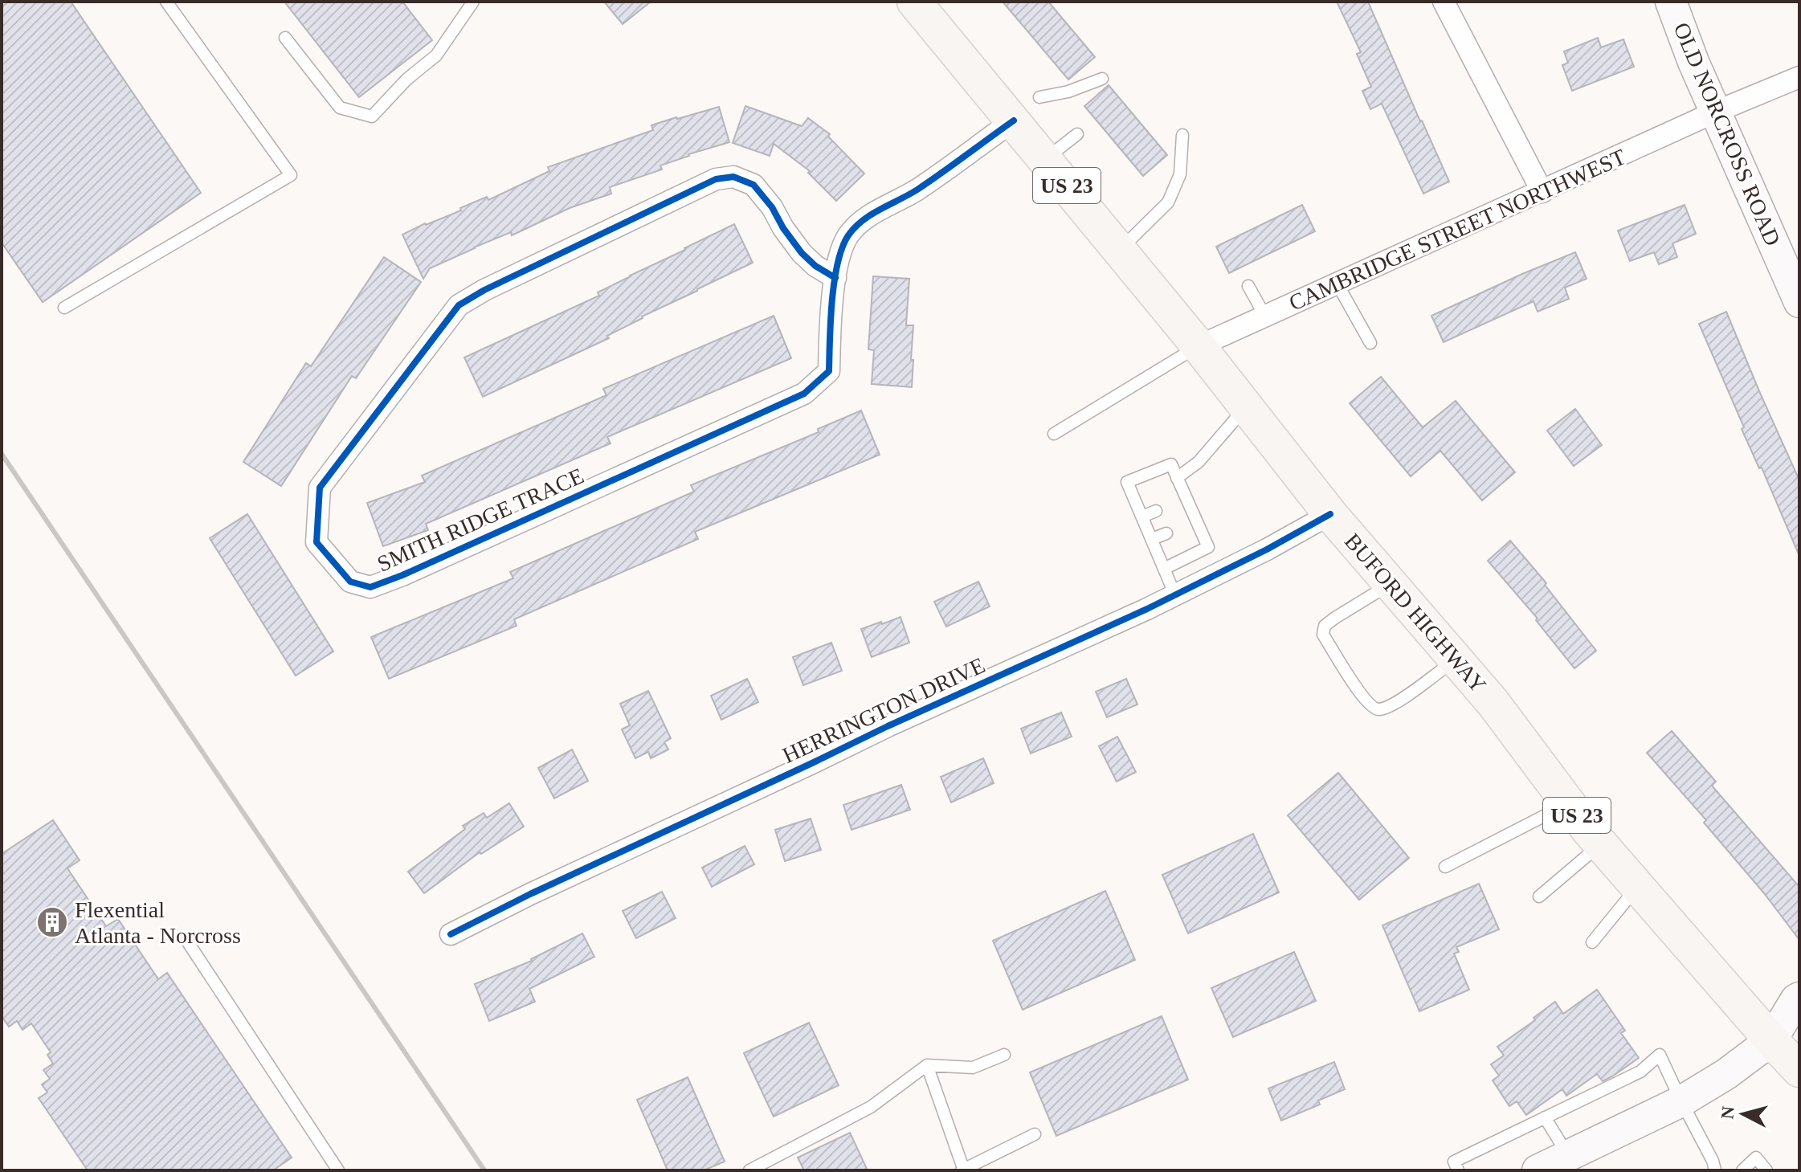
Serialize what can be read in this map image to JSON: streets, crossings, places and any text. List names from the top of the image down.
{
  "streets": {
    "main road": ["US 23", "BUFORD HIGHWAY"],
    "street": [
      "OLD NORCROSS ROAD",
      "CAMBRIDGE STREET NORTHWEST",
      "SMITH RIDGE TRACE",
      "HERRINGTON DRIVE"
    ]
  },
  "crossings": [
    ["OLD NORCROSS ROAD", "CAMBRIDGE STREET NORTHWEST"],
    ["CAMBRIDGE STREET NORTHWEST", "BUFORD HIGHWAY"],
    ["SMITH RIDGE TRACE", "BUFORD HIGHWAY"],
    ["BUFORD HIGHWAY", "HERRINGTON DRIVE"]
  ],
  "places": {
    "building": ["Flexential Atlanta - Norcross"]
  },
  "north": "left"
}
